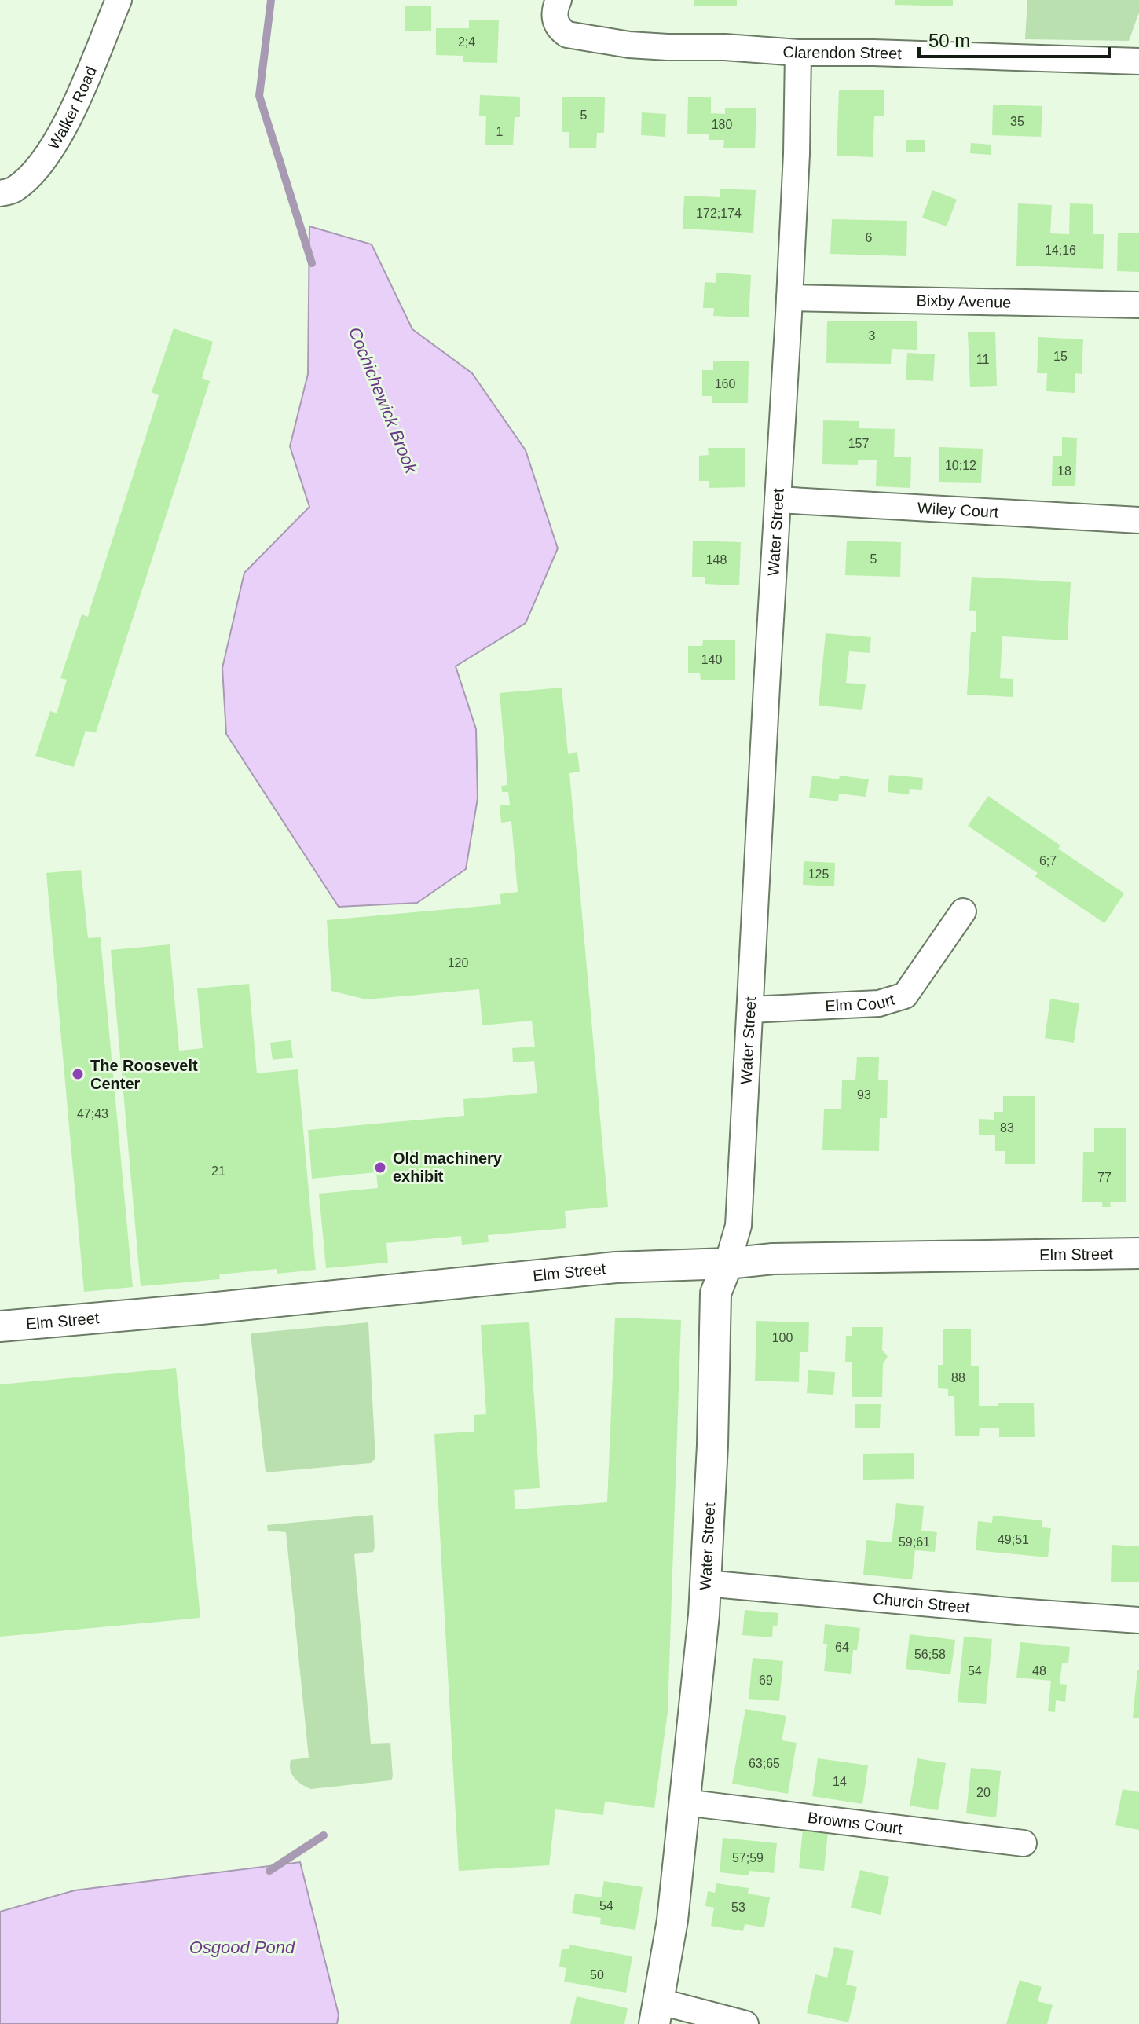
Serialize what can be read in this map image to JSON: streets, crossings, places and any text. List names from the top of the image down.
{
  "streets": {
    "street": [
      "Clarendon Street",
      "Walker Road",
      "Bixby Avenue",
      "Wiley Court",
      "Water Street",
      "Elm Court",
      "Elm Street",
      "Church Street",
      "Browns Court"
    ]
  },
  "crossings": [
    ["Clarendon Street", "Water Street"],
    ["Bixby Avenue", "Water Street"],
    ["Wiley Court", "Water Street"],
    ["Water Street", "Elm Court"],
    ["Water Street", "Elm Street"],
    ["Water Street", "Church Street"],
    ["Water Street", "Browns Court"]
  ],
  "water": ["Cochichewick Brook", "Osgood Pond"],
  "places": ["The Roosevelt Center", "Old machinery exhibit"],
  "house_numbers": [
    "2;4",
    "5",
    "35",
    "180",
    "1",
    "172;174",
    "6",
    "14;16",
    "3",
    "15",
    "11",
    "160",
    "157",
    "10;12",
    "18",
    "5",
    "148",
    "140",
    "6;7",
    "125",
    "120",
    "93",
    "47;43",
    "83",
    "21",
    "77",
    "100",
    "88",
    "49;51",
    "59;61",
    "64",
    "56;58",
    "54",
    "48",
    "69",
    "63;65",
    "14",
    "20",
    "57;59",
    "54",
    "53",
    "50"
  ],
  "scale_bar": "50 m"
}
